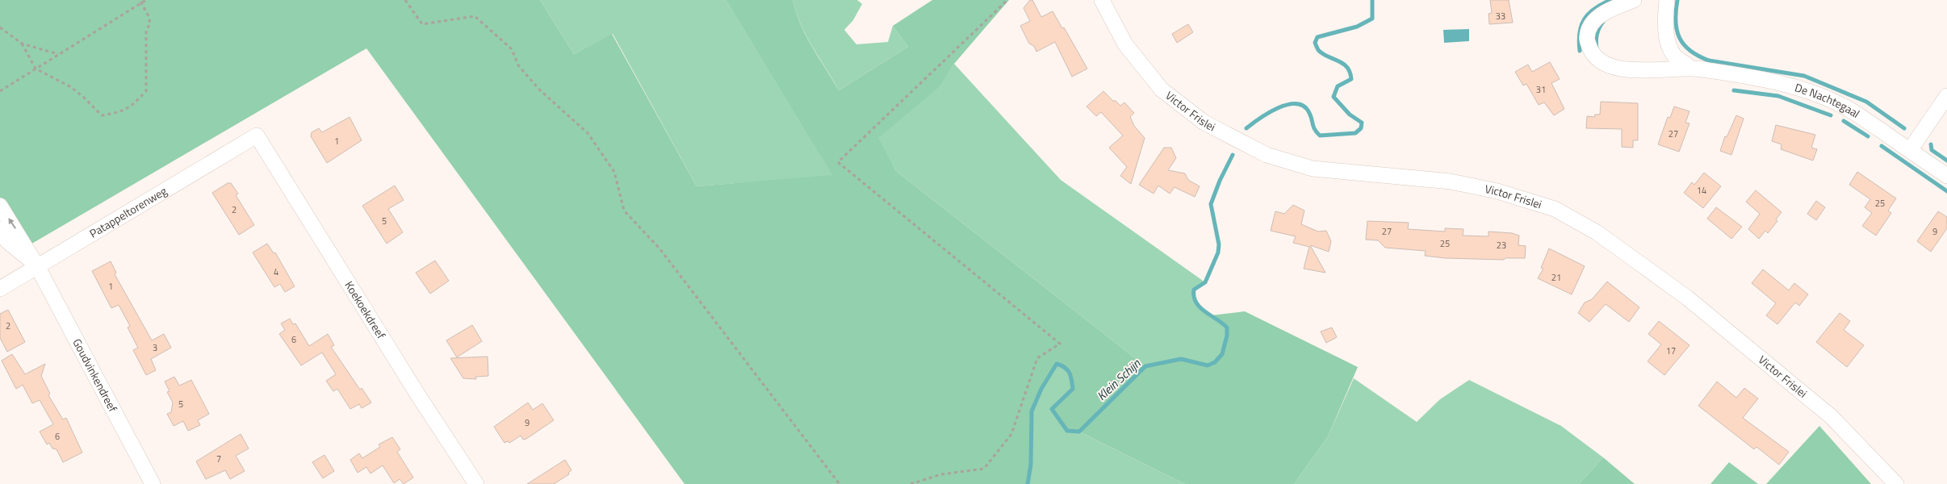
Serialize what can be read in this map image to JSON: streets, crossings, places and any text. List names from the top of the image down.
{
  "streets": {
    "street": [
      "De Nachtegaal",
      "Victor Frislei",
      "Patappeltorenweg",
      "Koekoekdreef",
      "Goudvinkendreef"
    ]
  },
  "crossings": [
    ["Patappeltorenweg", "Koekoekdreef"],
    ["Patappeltorenweg", "Goudvinkendreef"]
  ],
  "water": ["Klein Schijn"],
  "house_numbers": [
    "33",
    "31",
    "27",
    "1",
    "14",
    "25",
    "2",
    "5",
    "27",
    "9",
    "25",
    "23",
    "4",
    "21",
    "1",
    "2",
    "6",
    "3",
    "17",
    "5",
    "9",
    "6",
    "7"
  ]
}
